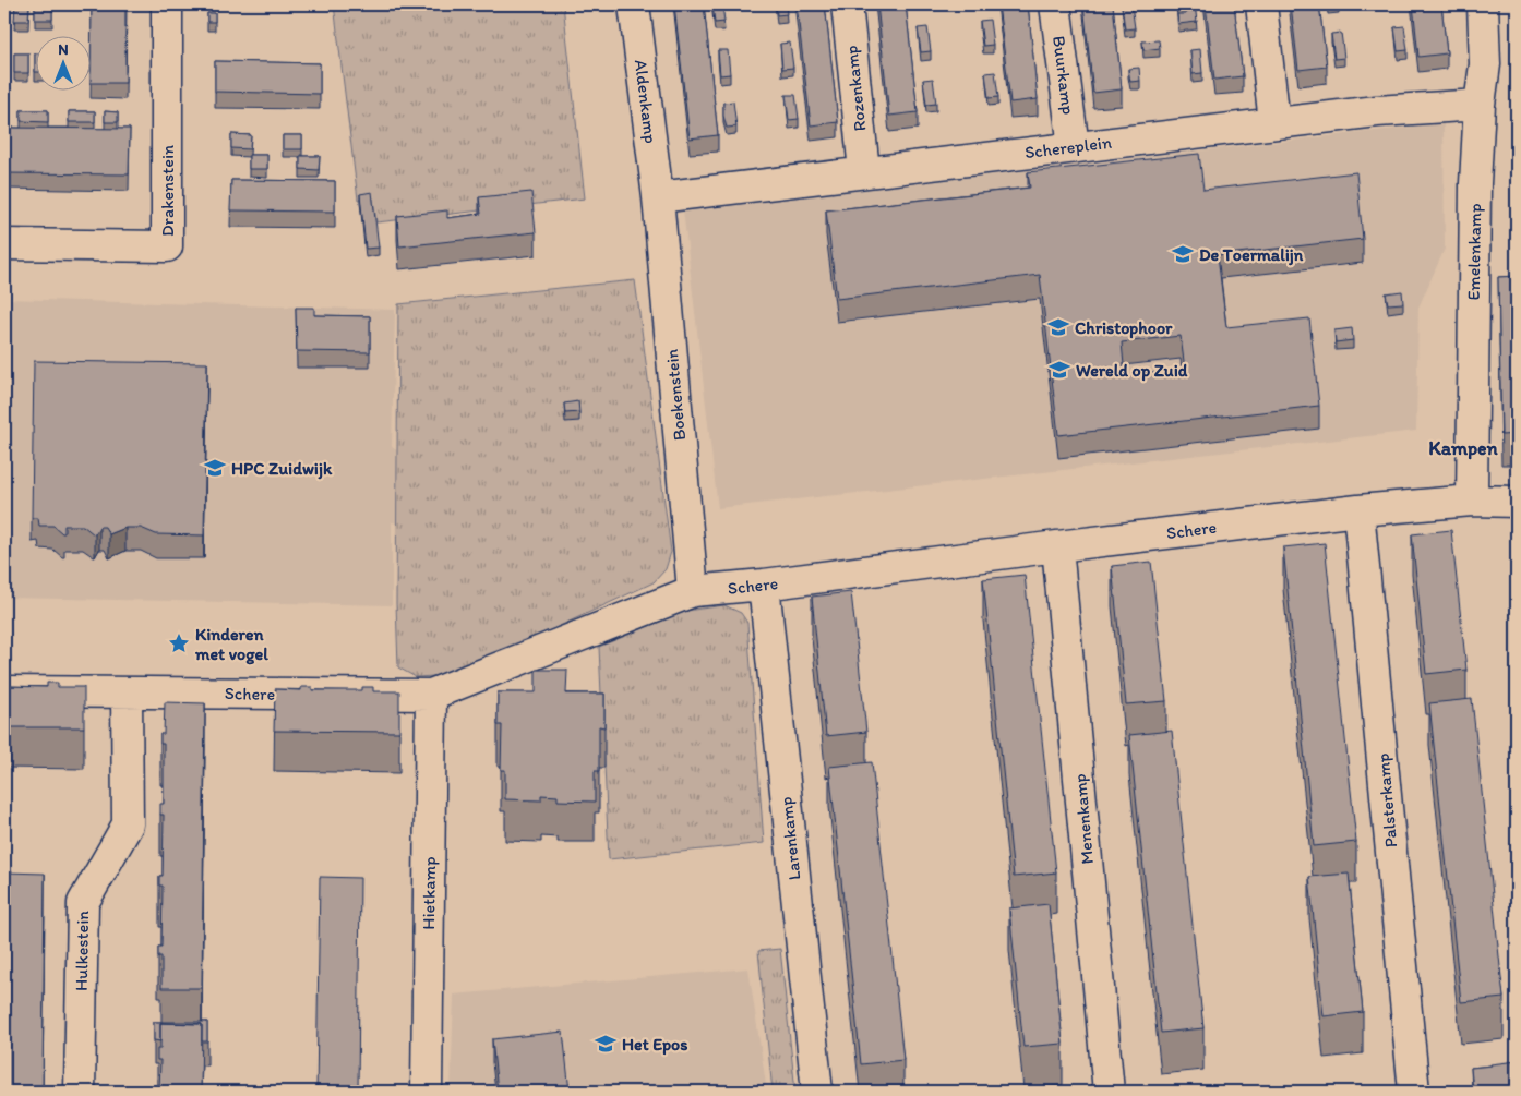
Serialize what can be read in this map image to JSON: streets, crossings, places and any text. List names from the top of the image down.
{
  "streets": {
    "street": [
      "Buurkamp",
      "Rozenkamp",
      "Aldenkamp",
      "Schereplein",
      "Drakenstein",
      "Emelenkamp",
      "Boekenstein",
      "Schere",
      "Palsterkamp",
      "Menenkamp",
      "Larenkamp",
      "Hietkamp",
      "Hulkestein"
    ]
  },
  "crossings": [
    ["Buurkamp", "Schereplein"],
    ["Rozenkamp", "Schereplein"],
    ["Aldenkamp", "Schereplein"],
    ["Aldenkamp", "Boekenstein"],
    ["Schereplein", "Emelenkamp"],
    ["Schereplein", "Boekenstein"],
    ["Emelenkamp", "Schere"],
    ["Boekenstein", "Schere"],
    ["Schere", "Palsterkamp"],
    ["Schere", "Menenkamp"],
    ["Schere", "Larenkamp"],
    ["Schere", "Hietkamp"],
    ["Schere", "Hulkestein"]
  ],
  "districts": ["Kampen"],
  "places": {
    "school or university": [
      "De Toermalijn",
      "Christophoor",
      "Wereld op Zuid",
      "HPC Zuidwijk",
      "Het Epos"
    ],
    "place": ["Kinderen met vogel"]
  },
  "north": "top"
}
